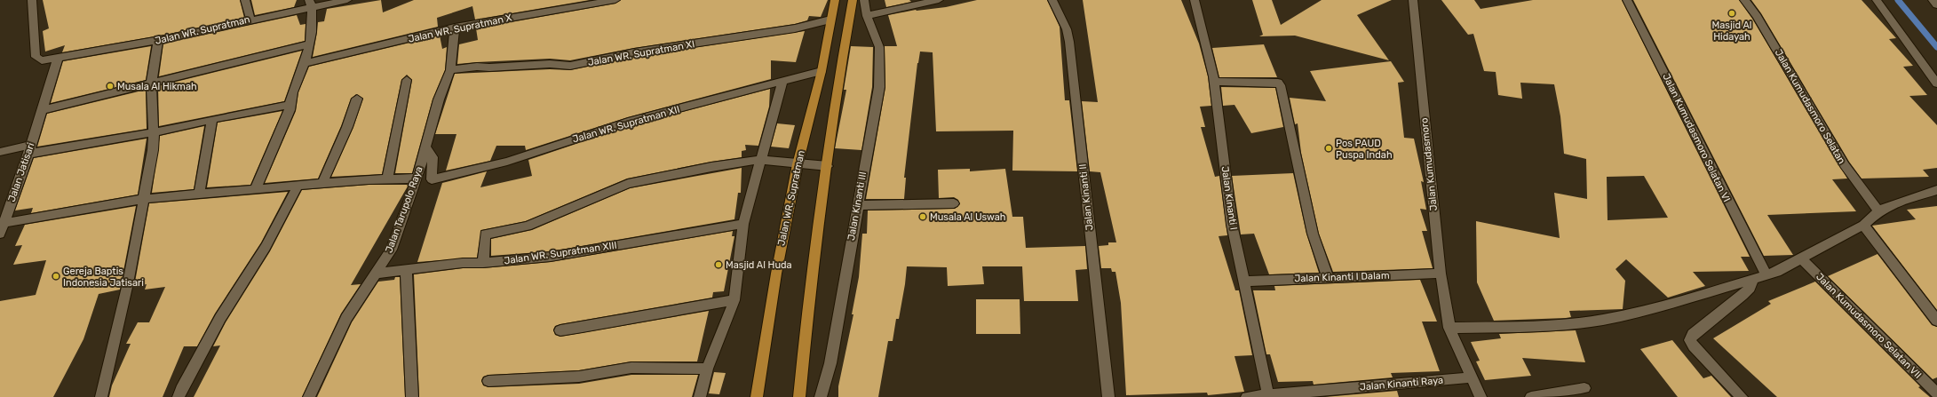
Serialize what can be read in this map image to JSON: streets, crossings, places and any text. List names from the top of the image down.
{
  "streets": {
    "main road": ["Jalan WR. Supratman"],
    "street": [
      "Jalan WR. Supratman X",
      "Jalan WR. Supratman XI",
      "Jalan Kumudasmoro Selatan",
      "Jalan WR. Supratman XII",
      "Jalan Kumudasmoro Selatan VI",
      "Jalan Kumudasmoro",
      "Jalan Jatisari",
      "Jalan Kinanti II",
      "Jalan Kinanti I",
      "Jalan Kinanti III",
      "Jalan Tarupolo Raya",
      "Jalan WR. Supratman XIII",
      "Jalan Kinanti I Dalam",
      "Jalan Kumudasmoro Selatan VII",
      "Jalan Kinanti Raya"
    ]
  },
  "crossings": [
    ["Jalan WR. Supratman X", "Jalan Tarupolo Raya"],
    ["Jalan WR. Supratman", "Jalan WR. Supratman XI"],
    ["Jalan WR. Supratman", "Jalan WR. Supratman XII"],
    ["Jalan WR. Supratman", "Jalan Jatisari"],
    ["Jalan WR. Supratman XI", "Jalan Tarupolo Raya"],
    ["Jalan WR. Supratman XII", "Jalan Tarupolo Raya"],
    ["Jalan Kumudasmoro", "Jalan Kinanti I Dalam"],
    ["Jalan Kumudasmoro", "Jalan Kinanti Raya"],
    ["Jalan Kinanti I", "Jalan Kinanti I Dalam"],
    ["Jalan Kinanti I", "Jalan Kinanti Raya"],
    ["Jalan Tarupolo Raya", "Jalan WR. Supratman XIII"]
  ],
  "places": [
    "Masjid Al Hidayah",
    "Musala Al Hikmah",
    "Pos PAUD Puspa Indah",
    "Musala Al Uswah",
    "Masjid Al Huda",
    "Gereja Baptis Indonesia Jatisari"
  ]
}
